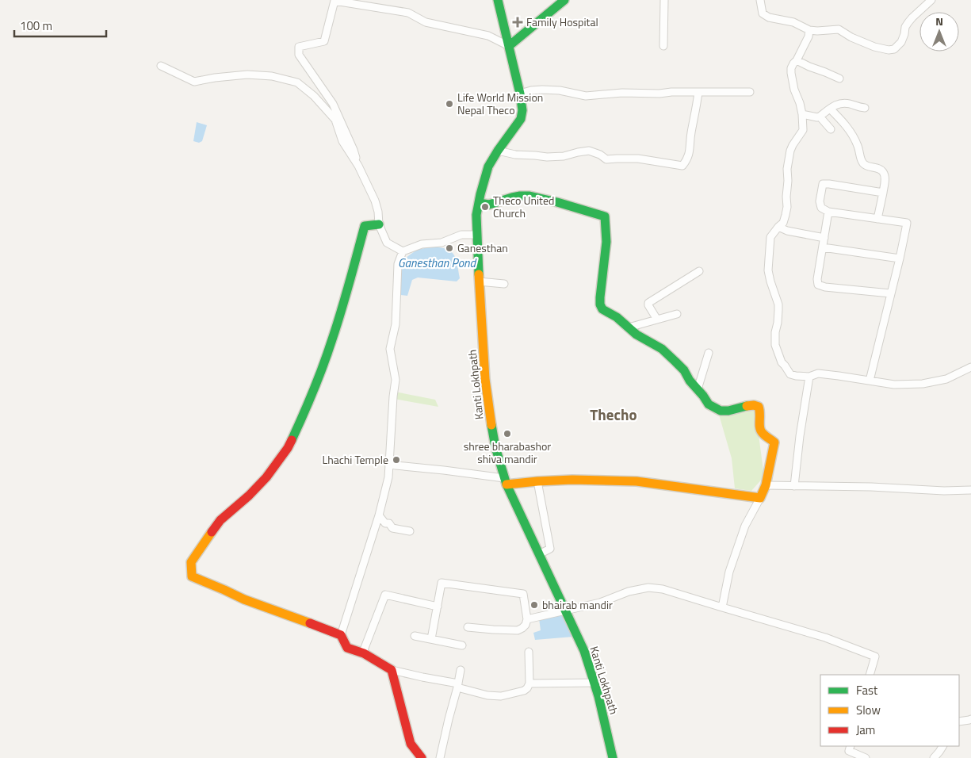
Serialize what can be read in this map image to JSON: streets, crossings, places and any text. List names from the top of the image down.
{
  "streets": {
    "street": ["Kanti Lokhpath"]
  },
  "districts": ["Thecho"],
  "water": ["Ganesthan Pond"],
  "places": {
    "health": ["Family Hospital"],
    "other": [
      "Life World Mission Nepal Theco",
      "Theco United Church",
      "Ganesthan",
      "shree bharabashor shiva mandir",
      "Lhachi Temple",
      "bhairab mandir"
    ]
  },
  "legend": ["Fast", "Slow", "Jam"],
  "scale_bar": "100 m",
  "north": "top"
}
